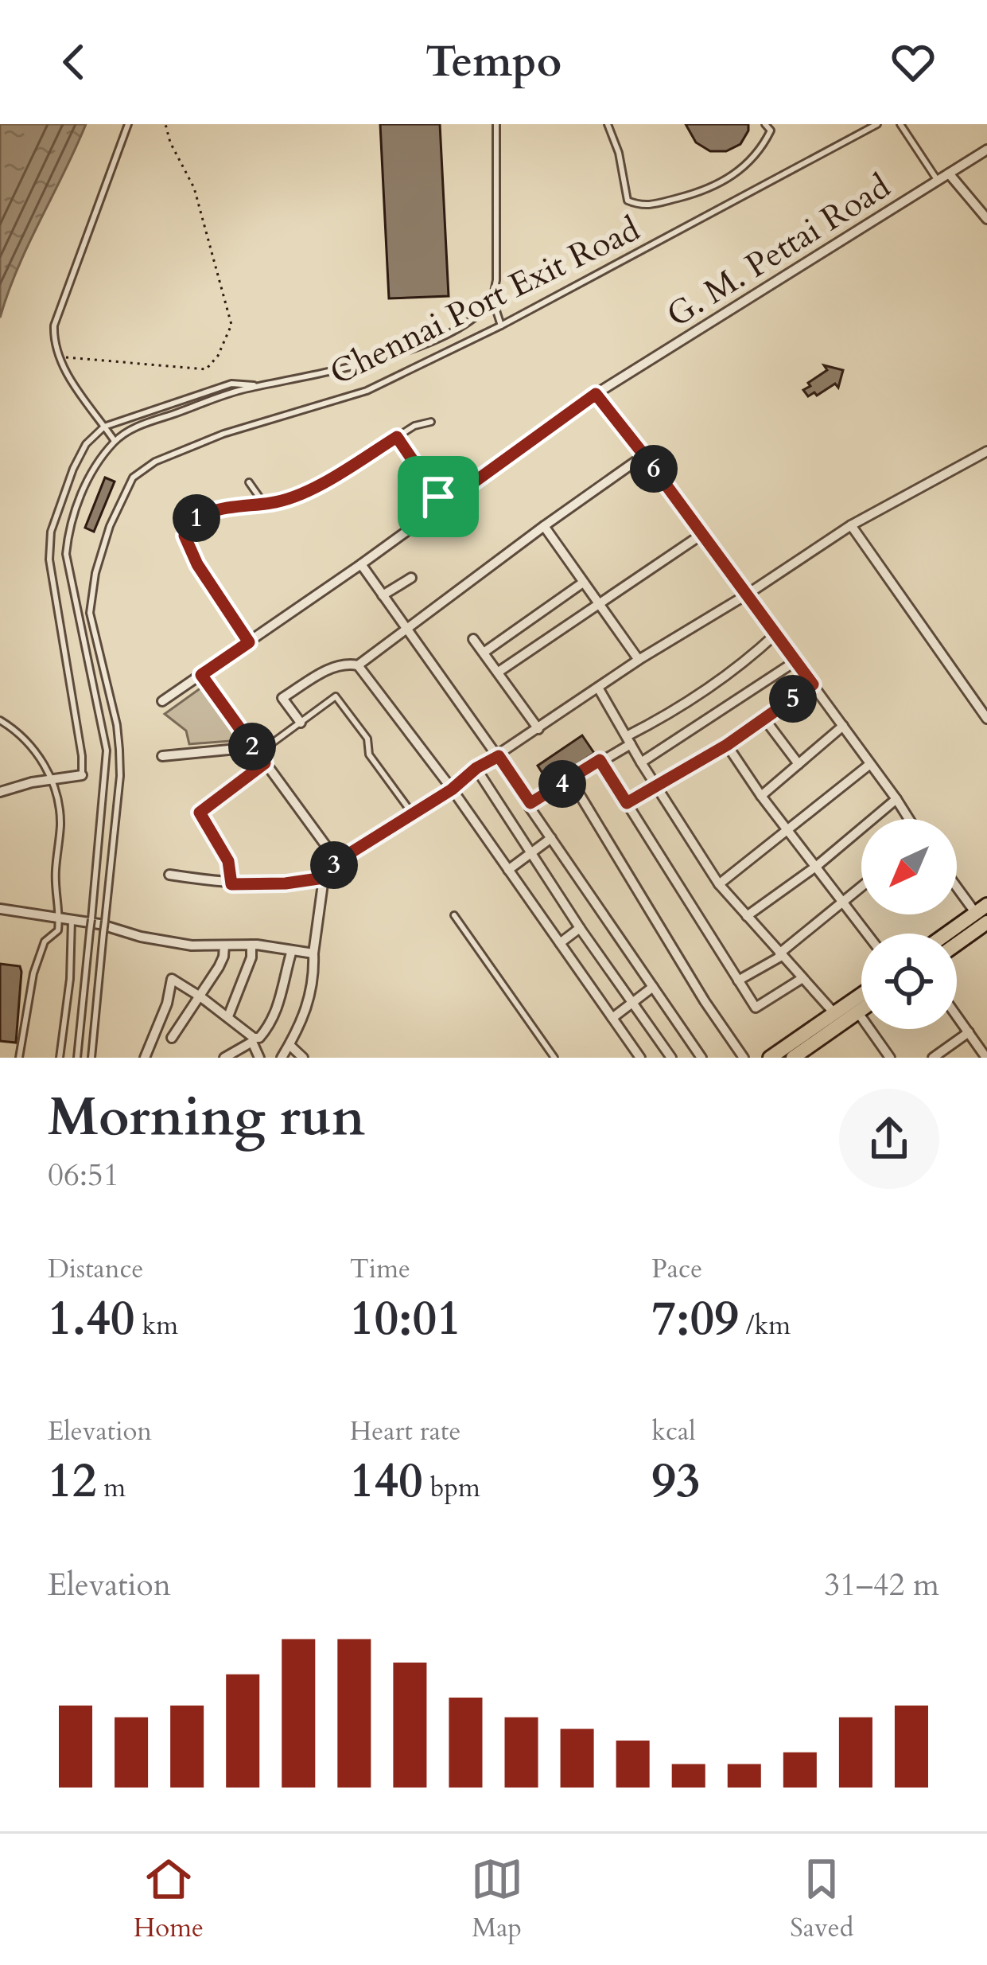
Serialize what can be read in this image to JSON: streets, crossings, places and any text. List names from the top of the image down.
{
  "streets": {
    "street": ["G. M. Pettai Road"],
    "lane": ["Chennai Port Exit Road"]
  },
  "north": "bottom left",
  "page": {
    "header": "Tempo",
    "pins": [
      "6",
      "1",
      "5",
      "2",
      "4",
      "3"
    ],
    "heading": ["Morning run", "06:51"],
    "stats": [
      ["Distance", "1.40 km"],
      ["Time", "10:01"],
      ["Pace", "7:09 /km"],
      ["Elevation", "12 m"],
      ["Heart rate", "140 bpm"],
      ["kcal", "93"]
    ],
    "chart": ["Elevation", "31–42 m"],
    "tabs": ["Home", "Map", "Saved"]
  }
}
